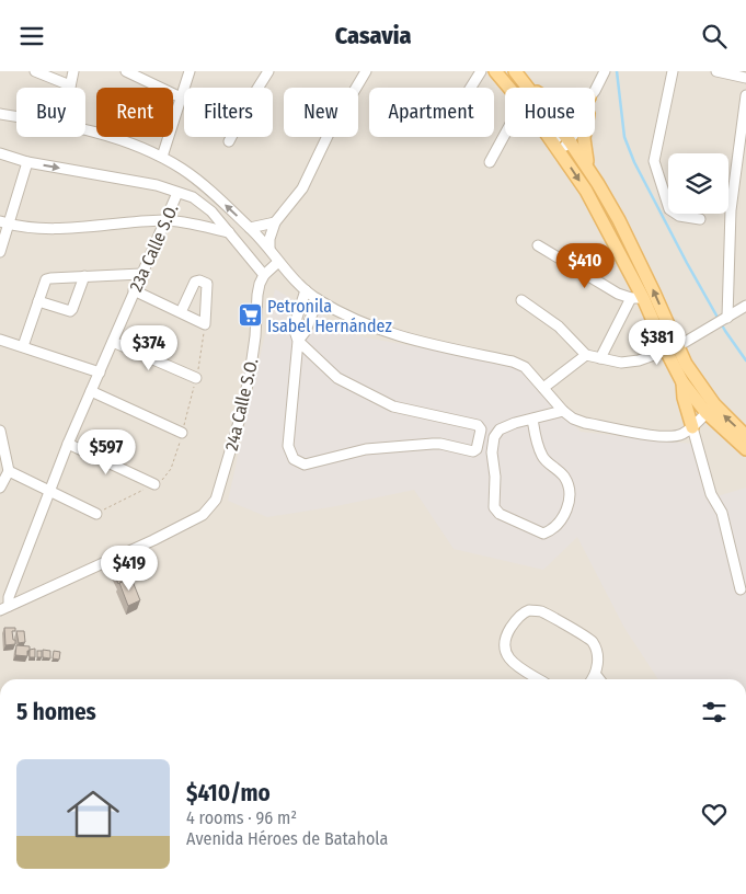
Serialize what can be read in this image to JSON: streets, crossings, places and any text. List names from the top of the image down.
{
  "streets": {
    "street": ["23a Calle S.O.", "24a Calle S.O."]
  },
  "crossings": [
    ["23a Calle S.O.", "24a Calle S.O."]
  ],
  "places": {
    "supermarket": ["Petronila Isabel Hernández"]
  },
  "page": {
    "header": "Casavia",
    "chip": [
      "Buy",
      "Rent",
      "Filters",
      "New",
      "Apartment",
      "House"
    ],
    "price": [
      "$410",
      "$381",
      "$374",
      "$597",
      "$419"
    ],
    "heading": "5 homes",
    "list": [
      {
        "name": "$410/mo",
        "note": "4 rooms · 96 m² · Avenida Héroes de Batahola"
      }
    ]
  }
}
